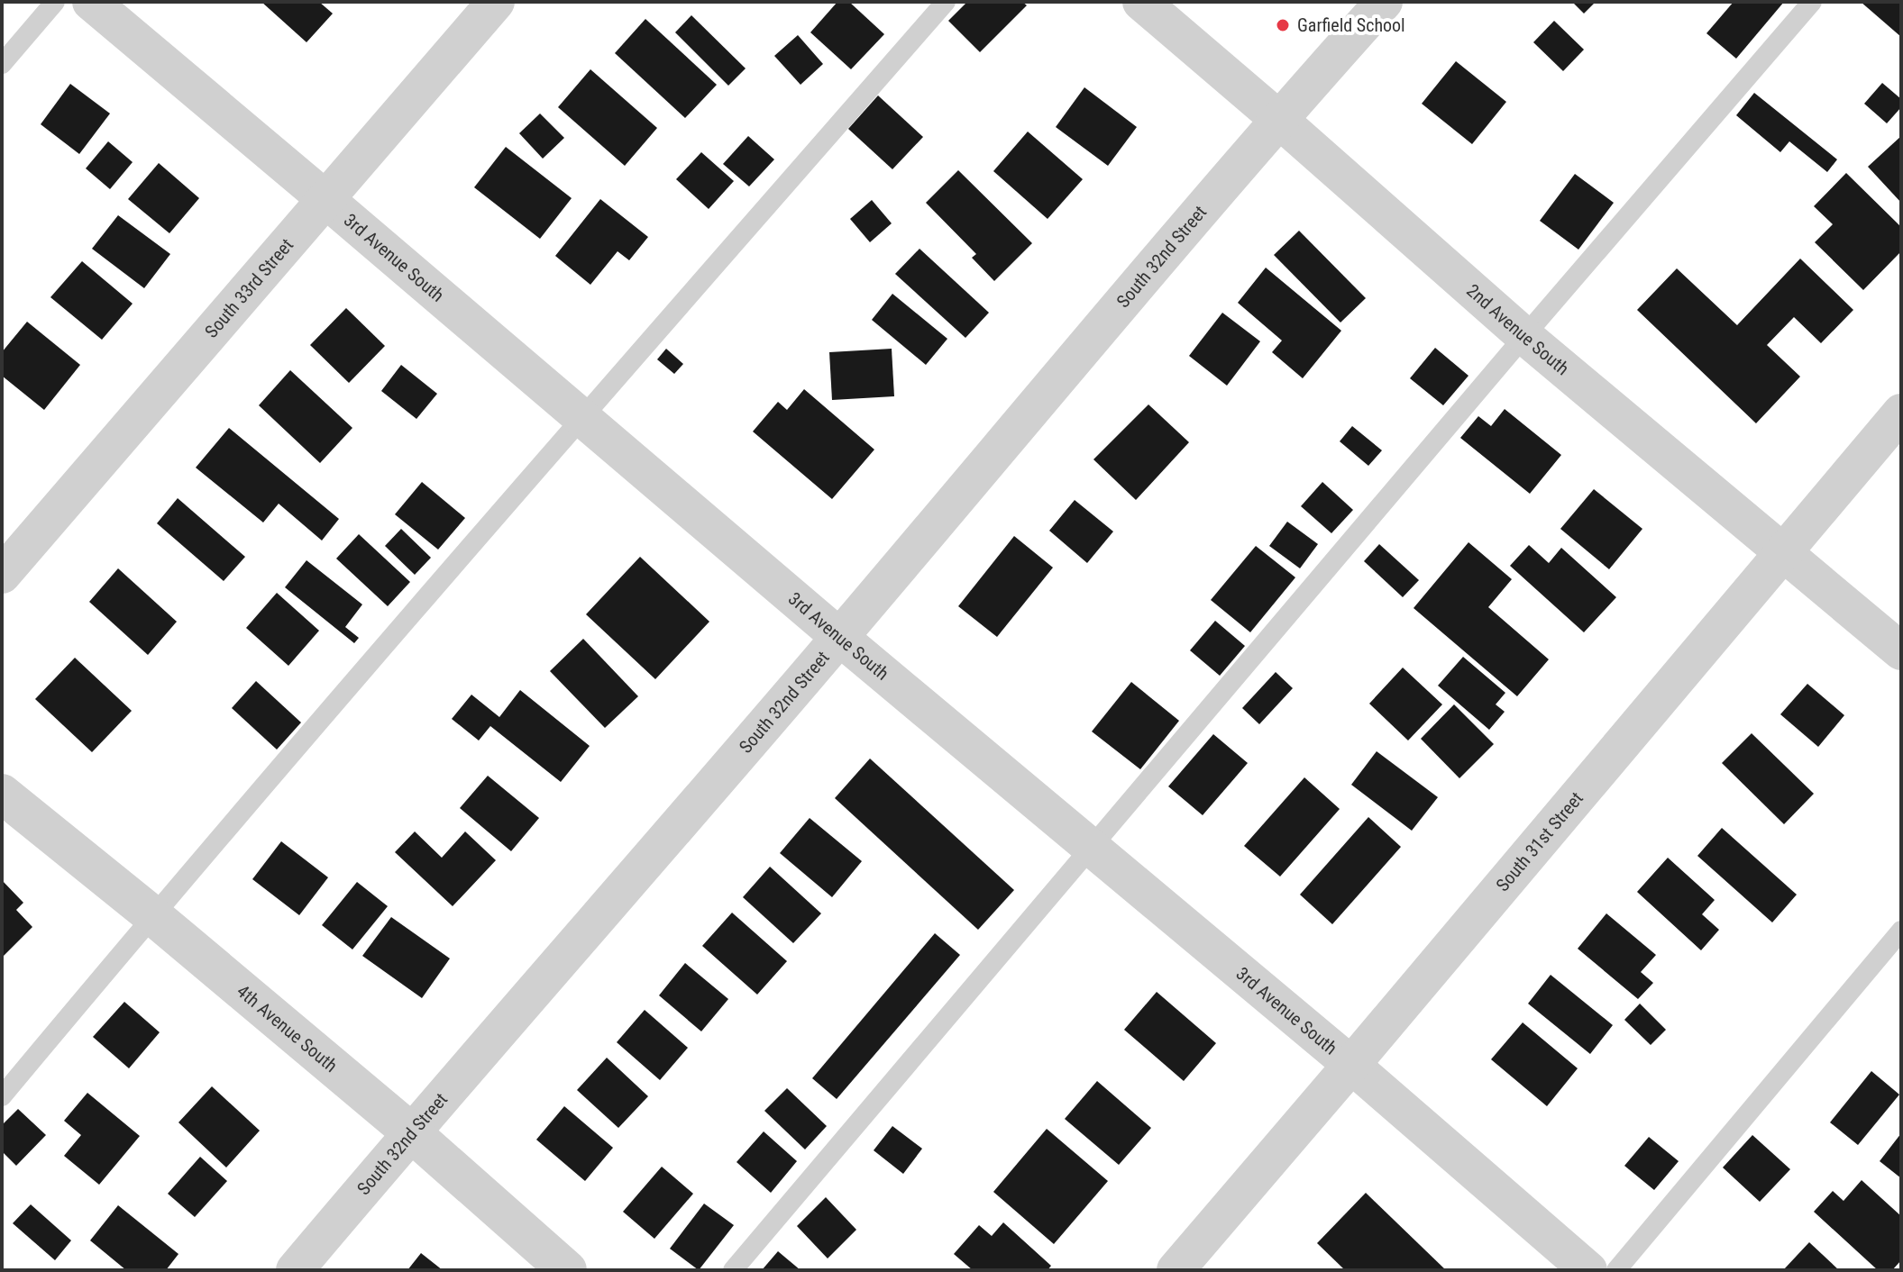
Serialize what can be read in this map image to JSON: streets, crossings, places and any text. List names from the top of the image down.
{
  "streets": {
    "street": [
      "South 32nd Street",
      "3rd Avenue South",
      "South 33rd Street",
      "2nd Avenue South",
      "South 31st Street",
      "4th Avenue South"
    ]
  },
  "crossings": [
    ["South 32nd Street", "3rd Avenue South"],
    ["South 32nd Street", "2nd Avenue South"],
    ["South 32nd Street", "4th Avenue South"],
    ["3rd Avenue South", "South 33rd Street"],
    ["3rd Avenue South", "South 31st Street"],
    ["2nd Avenue South", "South 31st Street"]
  ],
  "places": ["Garfield School"]
}
